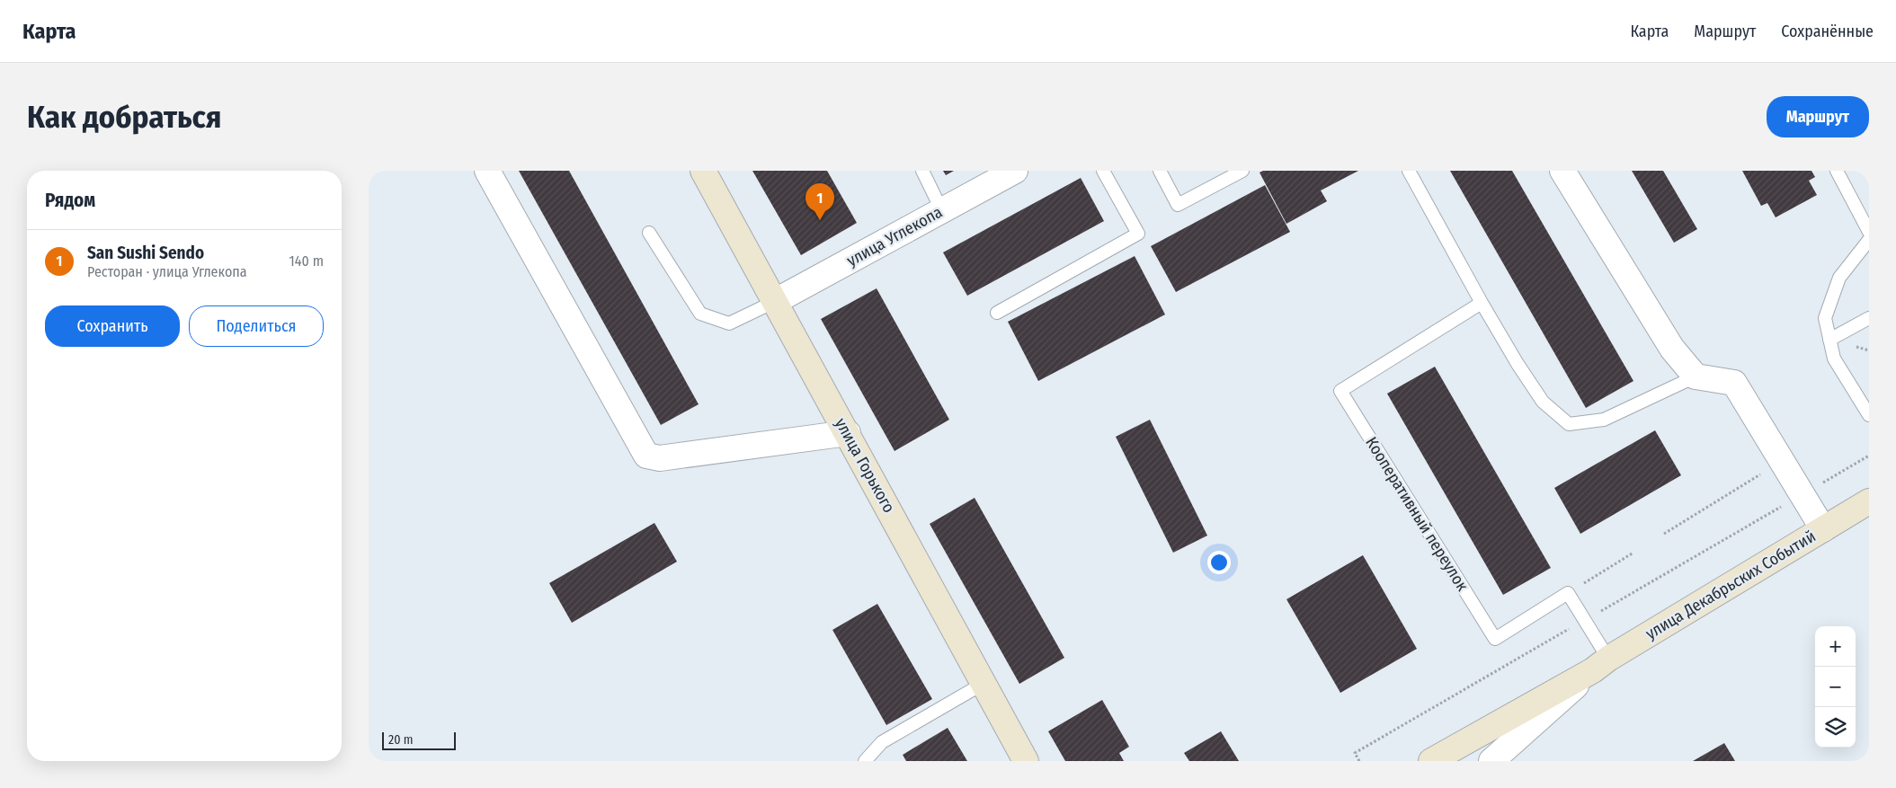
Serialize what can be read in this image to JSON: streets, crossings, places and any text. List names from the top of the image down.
{
  "streets": {
    "street": ["улица Углекопа", "улица Горького", "улица Декабрьских Событий"],
    "lane": ["Кооперативный переулок"]
  },
  "crossings": [
    ["улица Углекопа", "улица Горького"]
  ],
  "scale_bar": "20 m",
  "page": {
    "header": "Карта",
    "nav": ["Карта", "Маршрут", "Сохранённые"],
    "buttons": [
      "Маршрут",
      ["Сохранить", "Поделиться"]
    ],
    "title": "Как добраться",
    "heading": "Рядом",
    "pins": "1",
    "list": [
      {
        "mark": "1",
        "name": "San Sushi Sendo",
        "note": "Ресторан · улица Углекопа",
        "value": "140 m"
      }
    ],
    "map_buttons": ["+", "−"],
    "scale": "20 m"
  }
}
